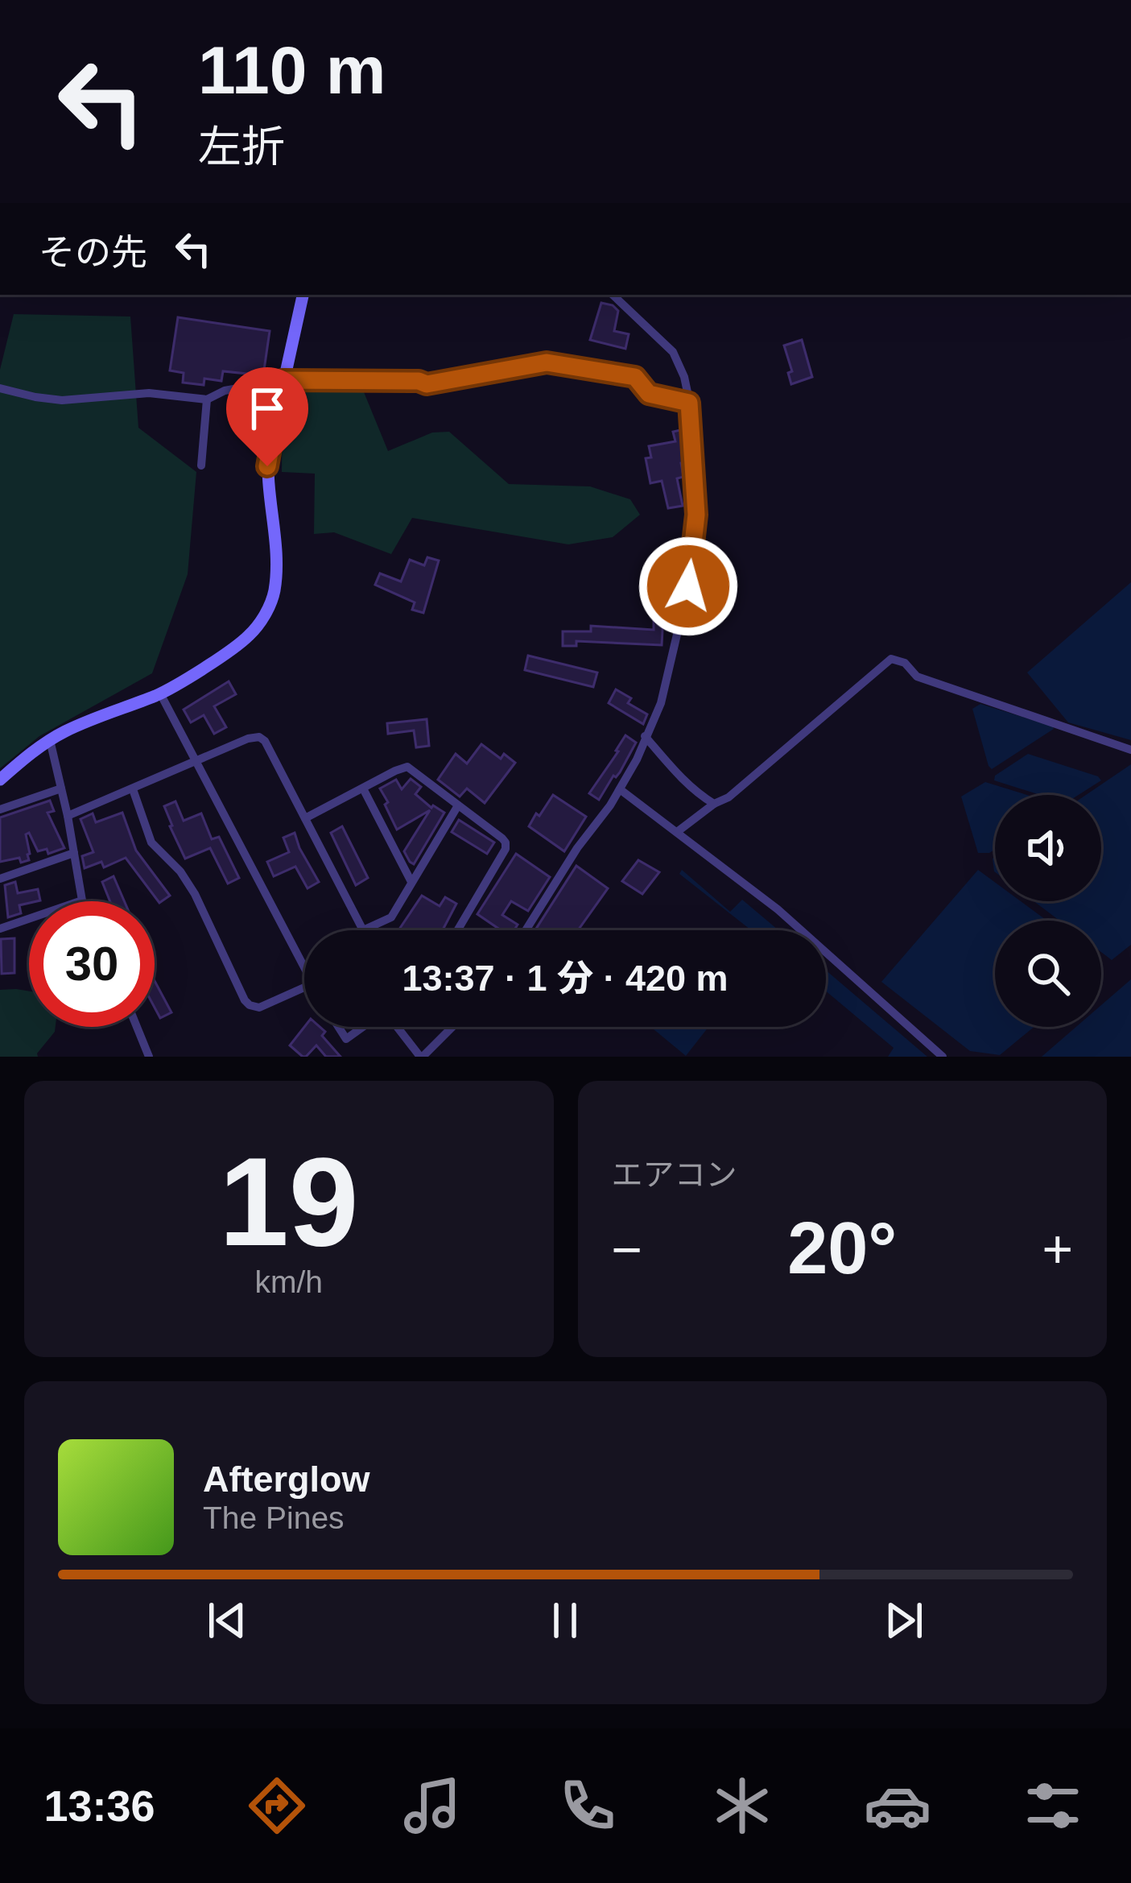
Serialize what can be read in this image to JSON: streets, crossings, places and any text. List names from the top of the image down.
{
  "page": {
    "turn": ["110 m", "左折"],
    "then": "その先",
    "limit": "30",
    "trip": "13:37 · 1 分 · 420 m",
    "tile": [
      ["19", "km/h"],
      "エアコン"
    ],
    "heat": ["−", "20°", "+"],
    "song": ["Afterglow", "The Pines"],
    "tabs": "13:36"
  }
}
